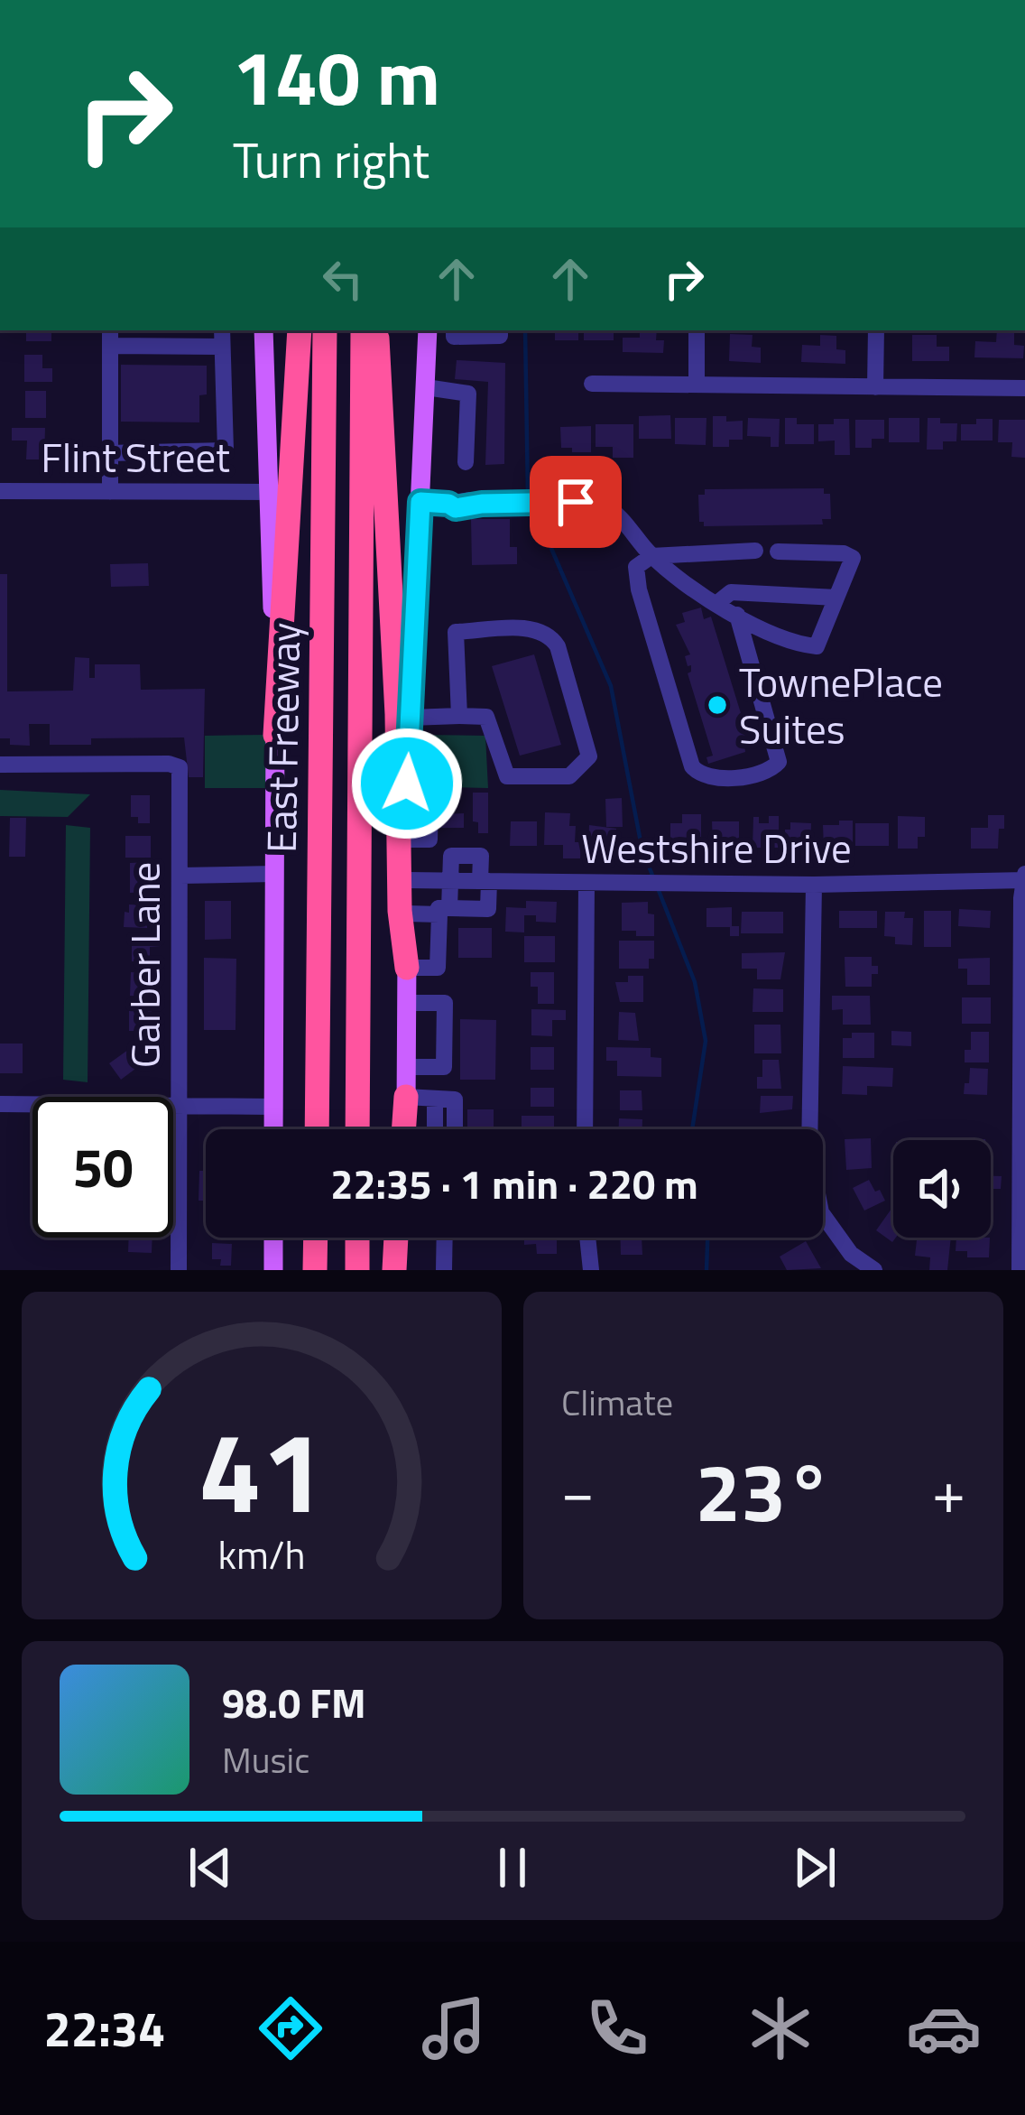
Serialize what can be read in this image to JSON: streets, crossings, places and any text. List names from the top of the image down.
{
  "streets": {
    "highway": ["East Freeway"],
    "street": ["Flint Street", "Westshire Drive", "Garber Lane"]
  },
  "places": ["TownePlace Suites"],
  "page": {
    "turn": ["140 m", "Turn right"],
    "limit": "50",
    "trip": "22:35 · 1 min · 220 m",
    "tile": "Climate",
    "heat": ["−", "23°", "+"],
    "song": ["98.0 FM", "Music"],
    "tabs": "22:34",
    "gauge": ["41", "km/h"]
  }
}
